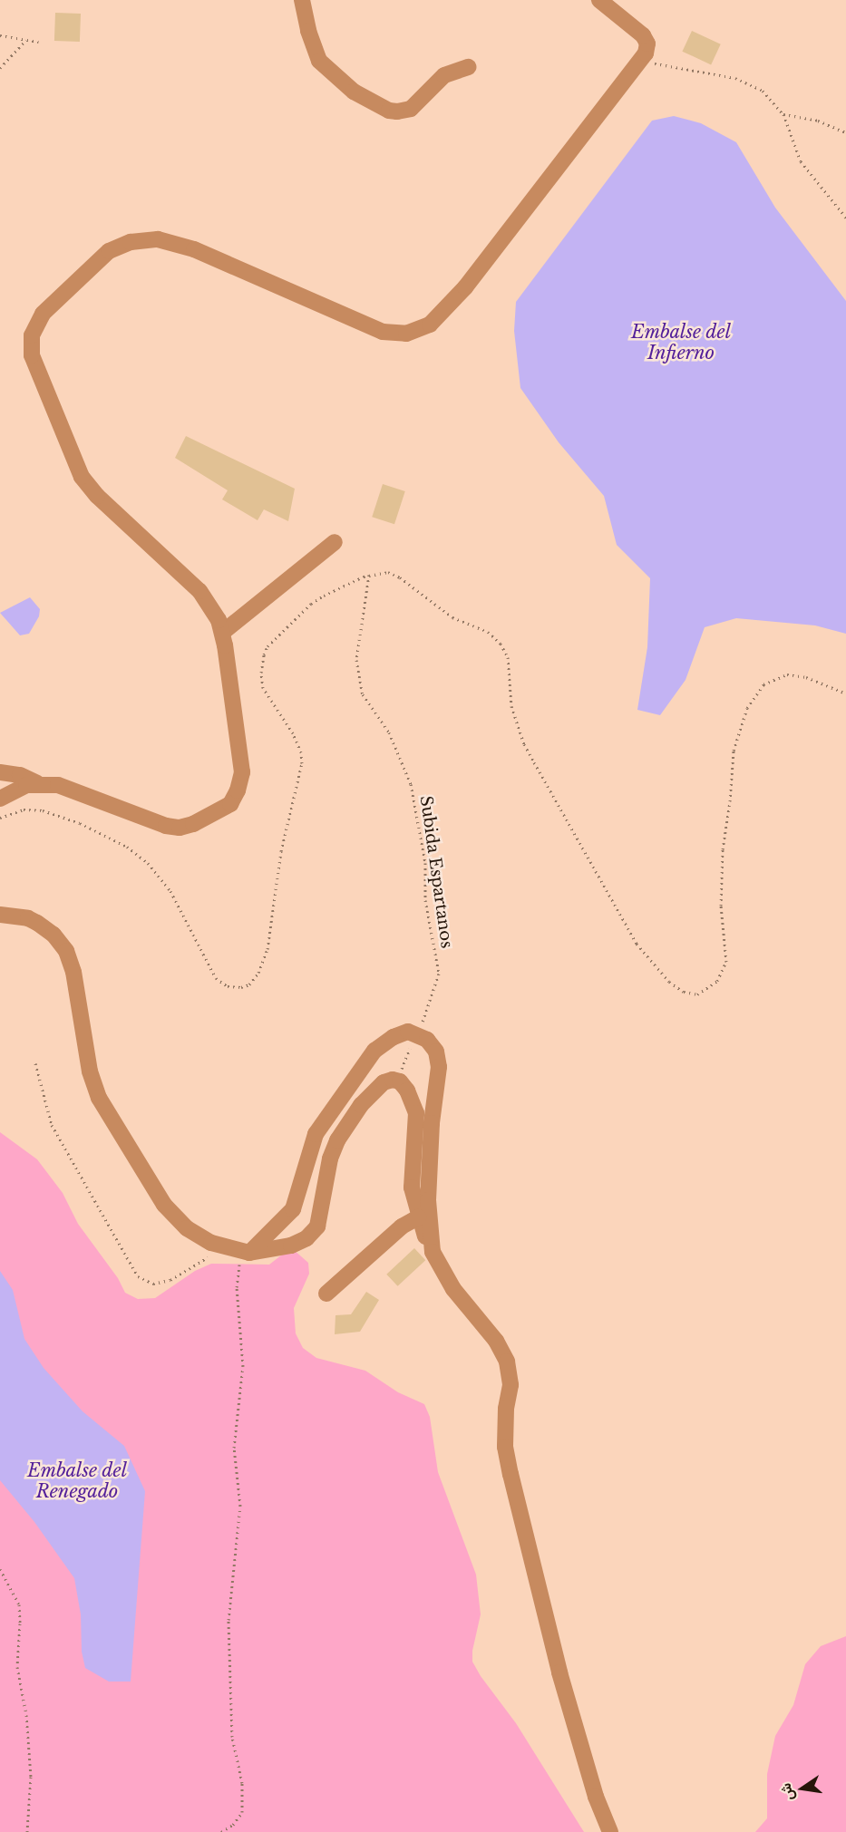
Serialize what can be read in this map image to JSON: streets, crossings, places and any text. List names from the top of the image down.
{
  "streets": {
    "path": ["Subida Espartanos"]
  },
  "water": ["Embalse del Infierno", "Embalse del Renegado"],
  "north": "left"
}
